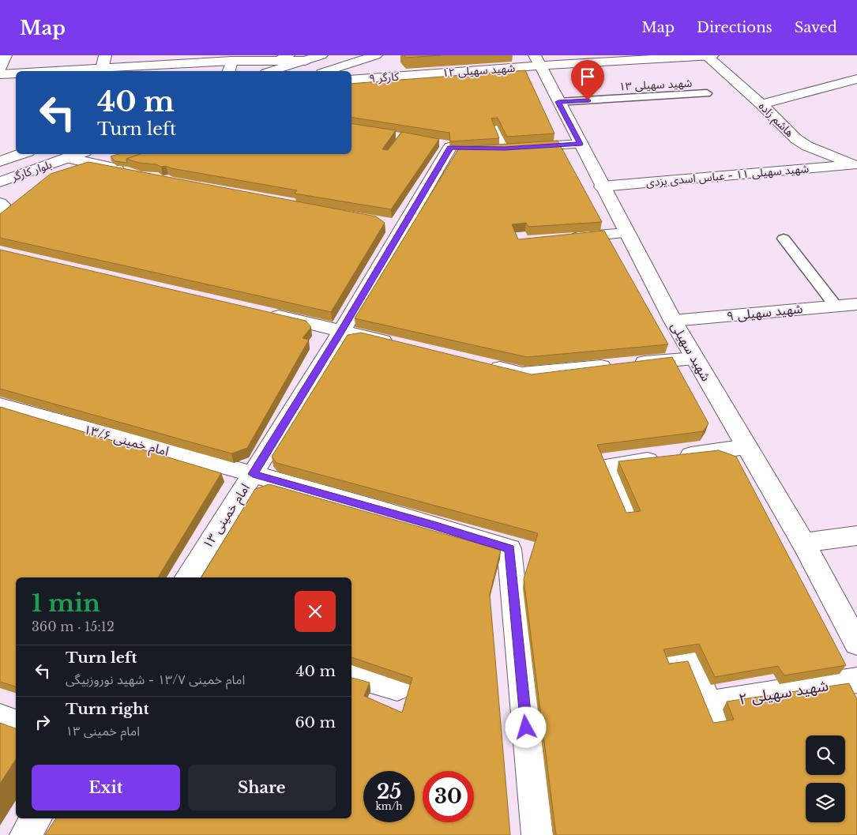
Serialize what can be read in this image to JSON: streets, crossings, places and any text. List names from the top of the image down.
{
  "streets": {
    "street": [
      "شهید سهیلی ۱۲",
      "کارگر ۹",
      "هاشم زاده",
      "بلوار کارگر",
      "شهید سهیلی ۱۱ - عباس اسدی یزدی",
      "شهید سهیلی ۹",
      "شهید سهیلی",
      "امام خمینی ۱۳/۶",
      "امام خمینی ۱۳",
      "شهید سهیلی ۲"
    ],
    "lane": ["شهید سهیلی ۱۳"]
  },
  "crossings": [
    ["شهید سهیلی ۱۲", "کارگر ۹"],
    ["شهید سهیلی ۱۲", "هاشم زاده"],
    ["شهید سهیلی ۱۲", "شهید سهیلی"],
    ["شهید سهیلی ۱۳", "شهید سهیلی"],
    ["هاشم زاده", "شهید سهیلی ۱۱ - عباس اسدی یزدی"],
    ["شهید سهیلی ۱۱ - عباس اسدی یزدی", "شهید سهیلی"],
    ["شهید سهیلی ۹", "شهید سهیلی"],
    ["امام خمینی ۱۳/۶", "امام خمینی ۱۳"]
  ],
  "page": {
    "header": "Map",
    "nav": ["Map", "Directions", "Saved"],
    "turn": ["40 m", "Turn left"],
    "heading": ["1 min", "360 m · 15:12"],
    "list": [
      {
        "name": "Turn left",
        "note": "امام خمینی ۱۳/۷ - شهید نوروزبیگی",
        "value": "40 m"
      },
      {
        "name": "Turn right",
        "note": "امام خمینی ۱۳",
        "value": "60 m"
      }
    ],
    "buttons": ["Exit", "Share"],
    "speed": "25 km/h",
    "limit": "30"
  }
}
